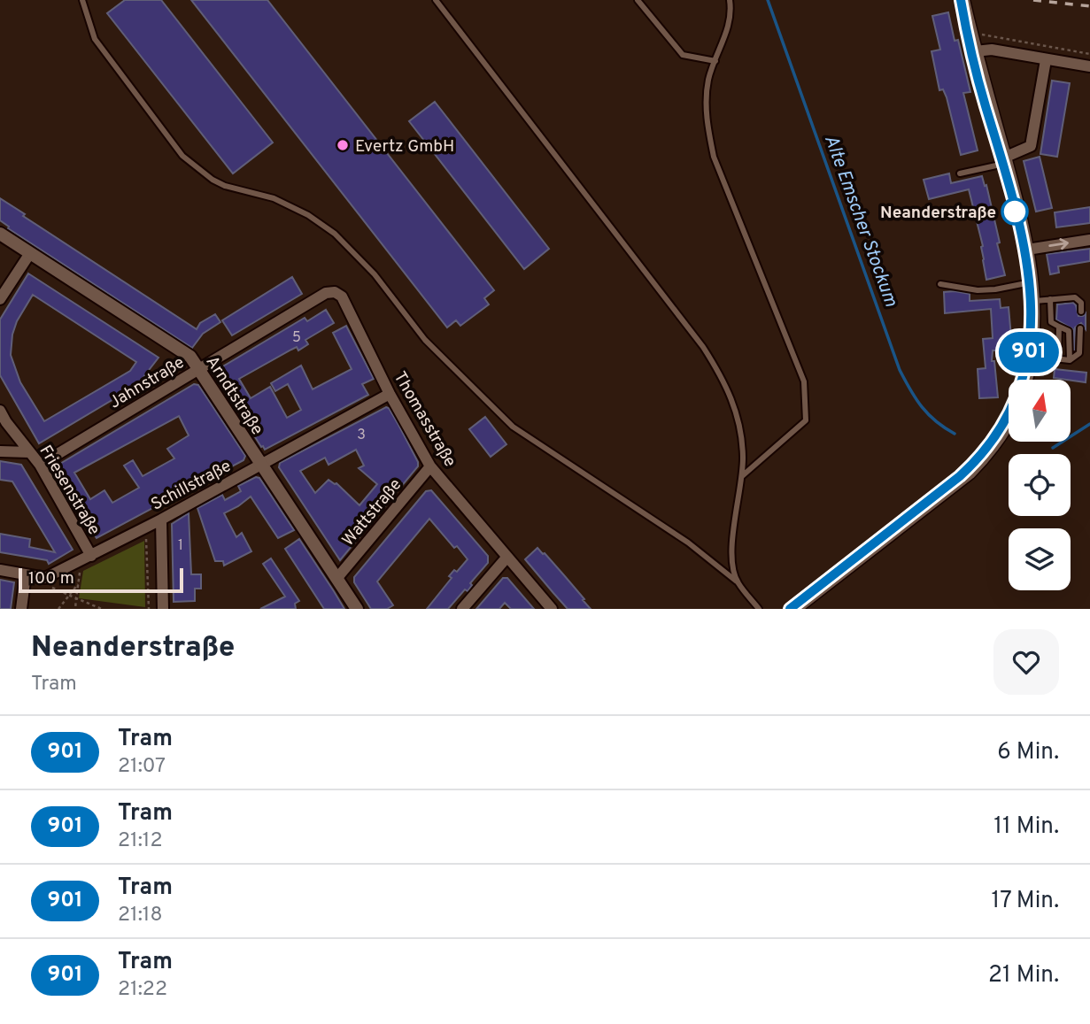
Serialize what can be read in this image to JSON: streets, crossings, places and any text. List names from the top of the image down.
{
  "streets": {
    "street": [
      "Jahnstraße",
      "Arndtstraße",
      "Thomasstraße",
      "Schillstraße",
      "Friesenstraße",
      "Wattstraße"
    ]
  },
  "crossings": [
    ["Jahnstraße", "Arndtstraße"],
    ["Jahnstraße", "Thomasstraße"],
    ["Jahnstraße", "Friesenstraße"],
    ["Arndtstraße", "Schillstraße"],
    ["Arndtstraße", "Wattstraße"],
    ["Thomasstraße", "Schillstraße"],
    ["Thomasstraße", "Wattstraße"],
    ["Schillstraße", "Friesenstraße"]
  ],
  "water": ["Alte Emscher Stockum"],
  "places": ["Evertz GmbH", "Neanderstraße"],
  "lines": ["tram line 901"],
  "house_numbers": ["5", "3", "1"],
  "scale_bar": "100 m",
  "north": "top",
  "page": {
    "on_map": "901",
    "scale": "100 m",
    "heading": ["Neanderstraße", "Tram"],
    "list": [
      {
        "mark": "901",
        "name": "Tram",
        "note": "21:07",
        "value": "6 Min."
      },
      {
        "mark": "901",
        "name": "Tram",
        "note": "21:12",
        "value": "11 Min."
      },
      {
        "mark": "901",
        "name": "Tram",
        "note": "21:18",
        "value": "17 Min."
      },
      {
        "mark": "901",
        "name": "Tram",
        "note": "21:22",
        "value": "21 Min."
      }
    ]
  }
}
